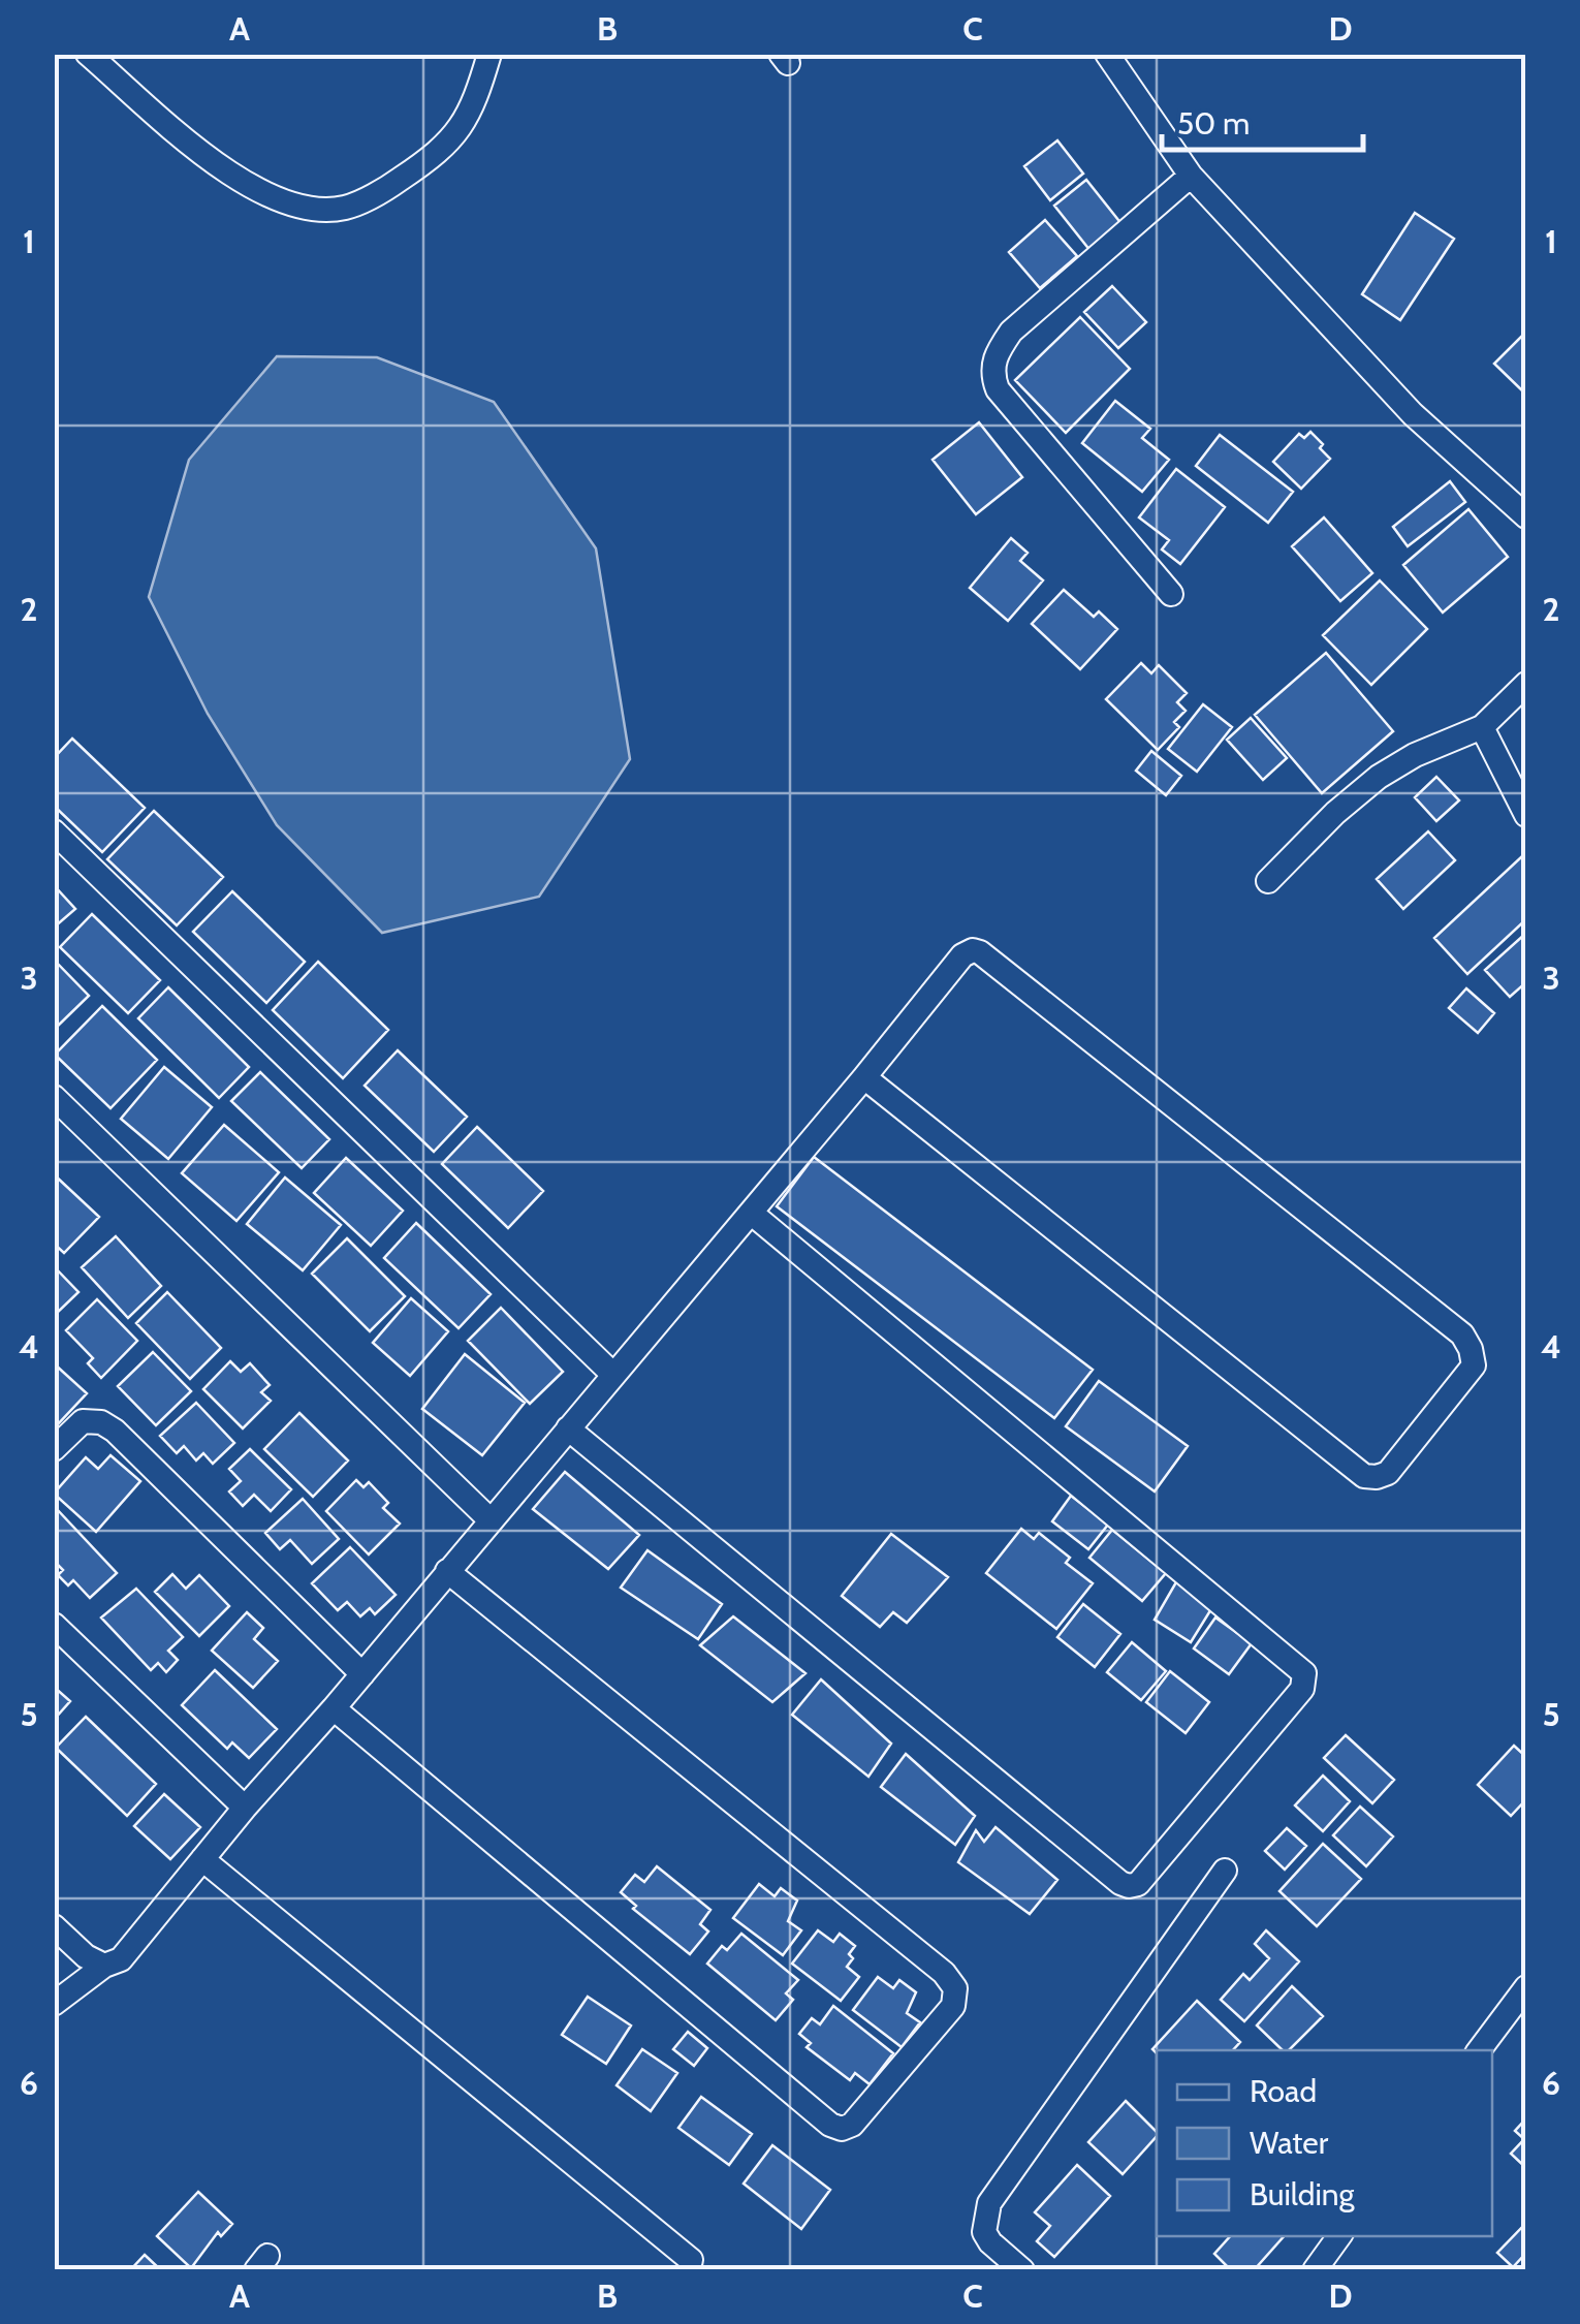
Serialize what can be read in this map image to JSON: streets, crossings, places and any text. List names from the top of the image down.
{
  "legend": ["Road", "Water", "Building"],
  "scale_bar": "50 m",
  "grid": {
    "columns": [
      "A",
      "B",
      "C",
      "D"
    ],
    "rows": [
      "1",
      "2",
      "3",
      "4",
      "5",
      "6"
    ]
  }
}
